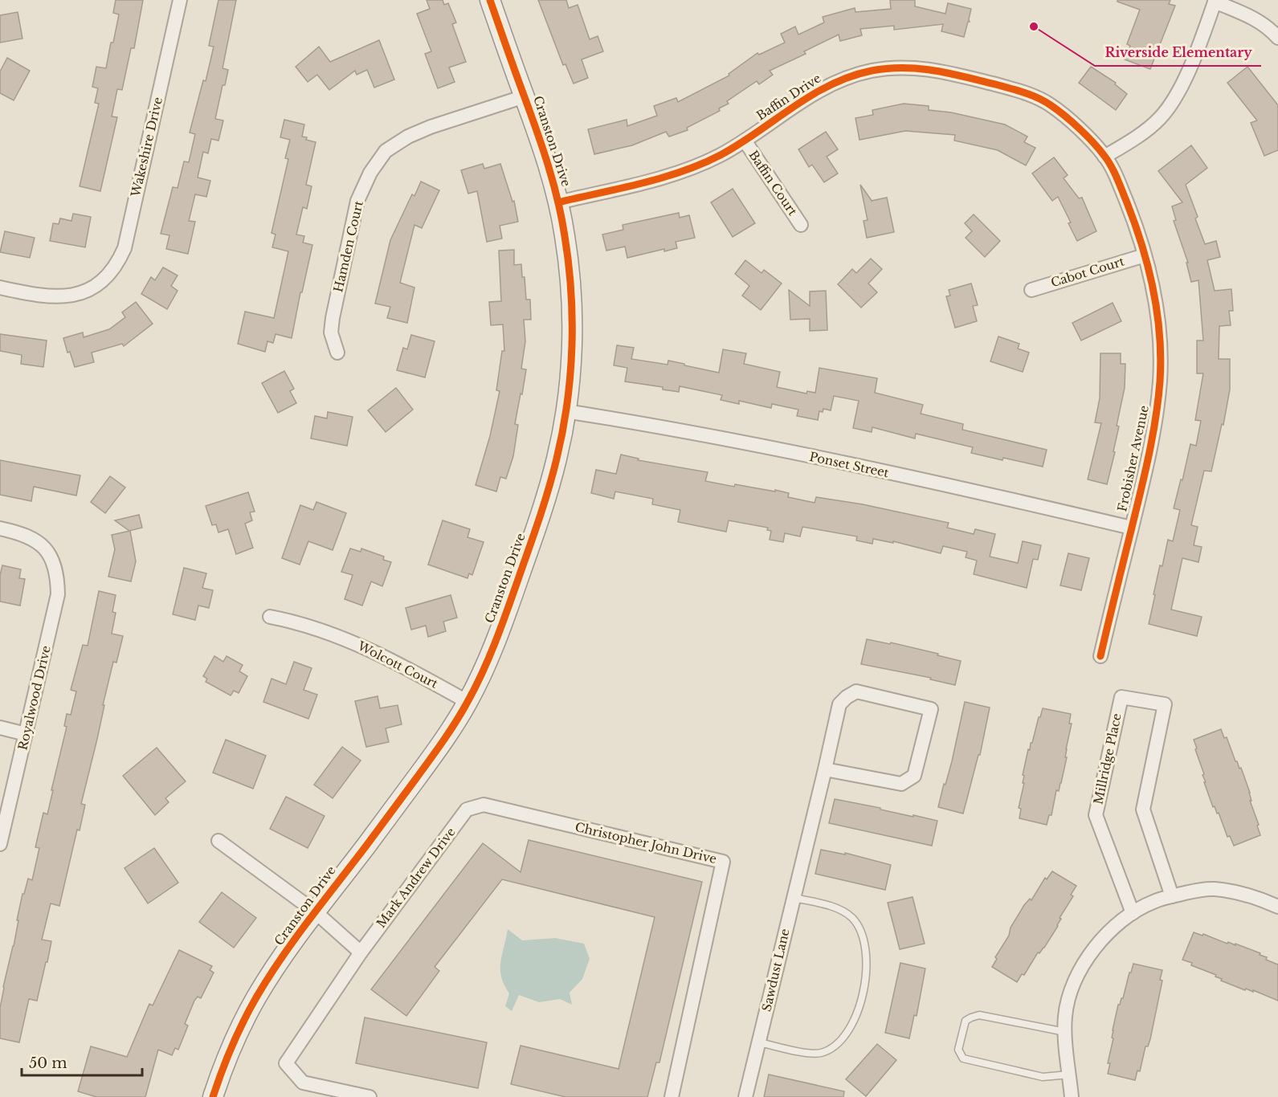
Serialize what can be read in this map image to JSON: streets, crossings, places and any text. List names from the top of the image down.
{
  "streets": {
    "street": [
      "Baffin Drive",
      "Cranston Drive",
      "Wakeshire Drive",
      "Baffin Court",
      "Hamden Court",
      "Cabot Court",
      "Frobisher Avenue",
      "Ponset Street",
      "Wolcott Court",
      "Royalwood Drive",
      "Millridge Place",
      "Christopher John Drive",
      "Mark Andrew Drive",
      "Sawdust Lane"
    ]
  },
  "crossings": [
    ["Baffin Drive", "Cranston Drive"],
    ["Baffin Drive", "Baffin Court"],
    ["Baffin Drive", "Frobisher Avenue"],
    ["Cranston Drive", "Hamden Court"],
    ["Cranston Drive", "Ponset Street"],
    ["Cranston Drive", "Wolcott Court"],
    ["Cabot Court", "Frobisher Avenue"],
    ["Frobisher Avenue", "Ponset Street"],
    ["Christopher John Drive", "Mark Andrew Drive"]
  ],
  "places": ["Riverside Elementary"],
  "scale_bar": "50 m"
}
